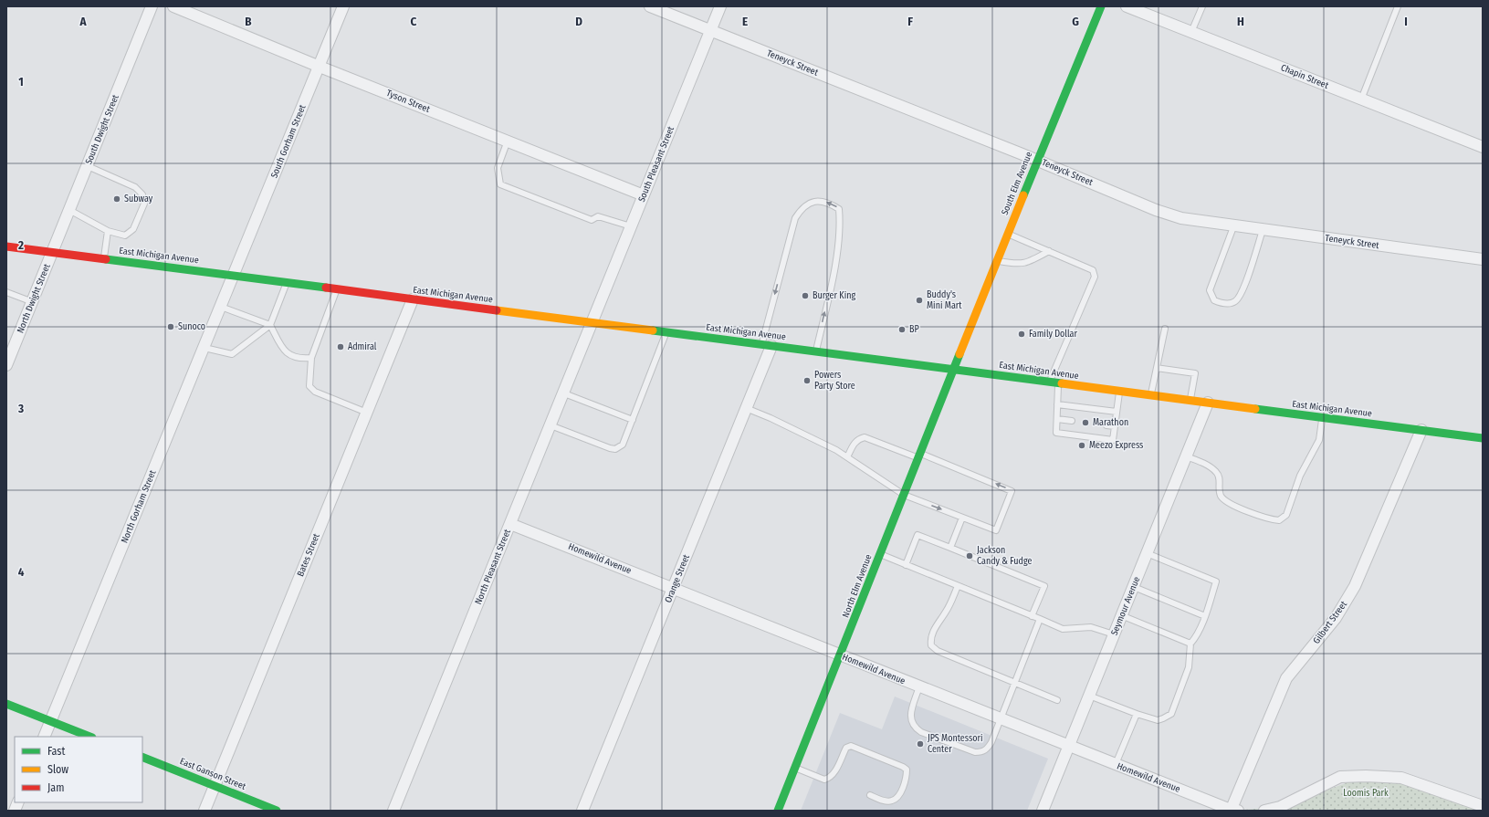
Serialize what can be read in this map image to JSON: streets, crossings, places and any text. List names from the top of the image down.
{
  "streets": {
    "main road": [
      "South Elm Avenue",
      "East Michigan Avenue",
      "North Elm Avenue",
      "East Ganson Street"
    ],
    "street": [
      "Teneyck Street",
      "Chapin Street",
      "Tyson Street",
      "South Dwight Street",
      "South Gorham Street",
      "South Pleasant Street",
      "North Dwight Street",
      "North Gorham Street",
      "Bates Street",
      "Homewild Avenue",
      "North Pleasant Street",
      "Orange Street",
      "Seymour Avenue",
      "Gilbert Street"
    ]
  },
  "crossings": [
    ["Teneyck Street", "South Pleasant Street"],
    ["Teneyck Street", "South Elm Avenue"],
    ["Tyson Street", "South Gorham Street"],
    ["Tyson Street", "South Pleasant Street"],
    ["South Dwight Street", "East Michigan Avenue"],
    ["South Dwight Street", "North Dwight Street"],
    ["South Gorham Street", "East Michigan Avenue"],
    ["South Gorham Street", "North Gorham Street"],
    ["South Pleasant Street", "East Michigan Avenue"],
    ["South Pleasant Street", "North Pleasant Street"],
    ["South Elm Avenue", "East Michigan Avenue"],
    ["South Elm Avenue", "North Elm Avenue"],
    ["East Michigan Avenue", "North Dwight Street"],
    ["East Michigan Avenue", "North Gorham Street"],
    ["East Michigan Avenue", "Bates Street"],
    ["East Michigan Avenue", "North Pleasant Street"],
    ["East Michigan Avenue", "Orange Street"],
    ["East Michigan Avenue", "North Elm Avenue"],
    ["East Michigan Avenue", "Seymour Avenue"],
    ["East Michigan Avenue", "Gilbert Street"],
    ["Bates Street", "East Ganson Street"],
    ["Homewild Avenue", "North Pleasant Street"],
    ["Homewild Avenue", "Orange Street"],
    ["Homewild Avenue", "North Elm Avenue"],
    ["Homewild Avenue", "Seymour Avenue"],
    ["Homewild Avenue", "Gilbert Street"]
  ],
  "parks": ["Loomis Park"],
  "places": [
    "Subway",
    "Burger King",
    "Buddy's Mini Mart",
    "Sunoco",
    "BP",
    "Family Dollar",
    "Admiral",
    "Powers Party Store",
    "Marathon",
    "Meezo Express",
    "Jackson Candy & Fudge",
    "JPS Montessori Center"
  ],
  "legend": ["Fast", "Slow", "Jam"],
  "grid": {
    "columns": [
      "A",
      "B",
      "C",
      "D",
      "E",
      "F",
      "G",
      "H",
      "I"
    ],
    "rows": [
      "1",
      "2",
      "3",
      "4"
    ]
  }
}
